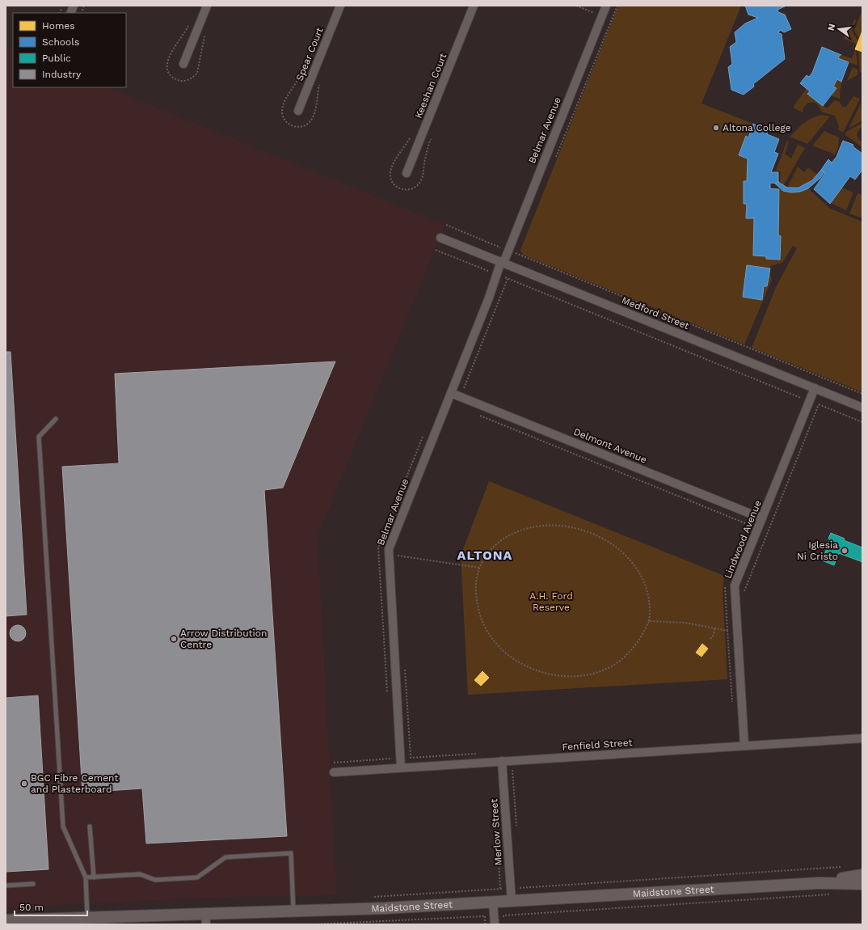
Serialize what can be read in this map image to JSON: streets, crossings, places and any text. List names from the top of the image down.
{
  "streets": {
    "main road": ["Maidstone Street"],
    "street": [
      "Spear Court",
      "Keeshan Court",
      "Belmar Avenue",
      "Medford Street",
      "Delmont Avenue",
      "Lindwood Avenue",
      "Fenfield Street",
      "Merlow Street"
    ]
  },
  "crossings": [
    ["Belmar Avenue", "Medford Street"],
    ["Belmar Avenue", "Delmont Avenue"],
    ["Belmar Avenue", "Fenfield Street"],
    ["Medford Street", "Lindwood Avenue"],
    ["Delmont Avenue", "Lindwood Avenue"],
    ["Lindwood Avenue", "Fenfield Street"],
    ["Fenfield Street", "Merlow Street"],
    ["Merlow Street", "Maidstone Street"]
  ],
  "districts": ["ALTONA"],
  "parks": ["A.H. Ford Reserve"],
  "places": [
    "Altona College",
    "Iglesia Ni Cristo",
    "Arrow Distribution Centre",
    "BGC Fibre Cement and Plasterboard"
  ],
  "legend": [
    "Homes",
    "Schools",
    "Public",
    "Industry"
  ],
  "scale_bar": "50 m",
  "north": "left"
}
